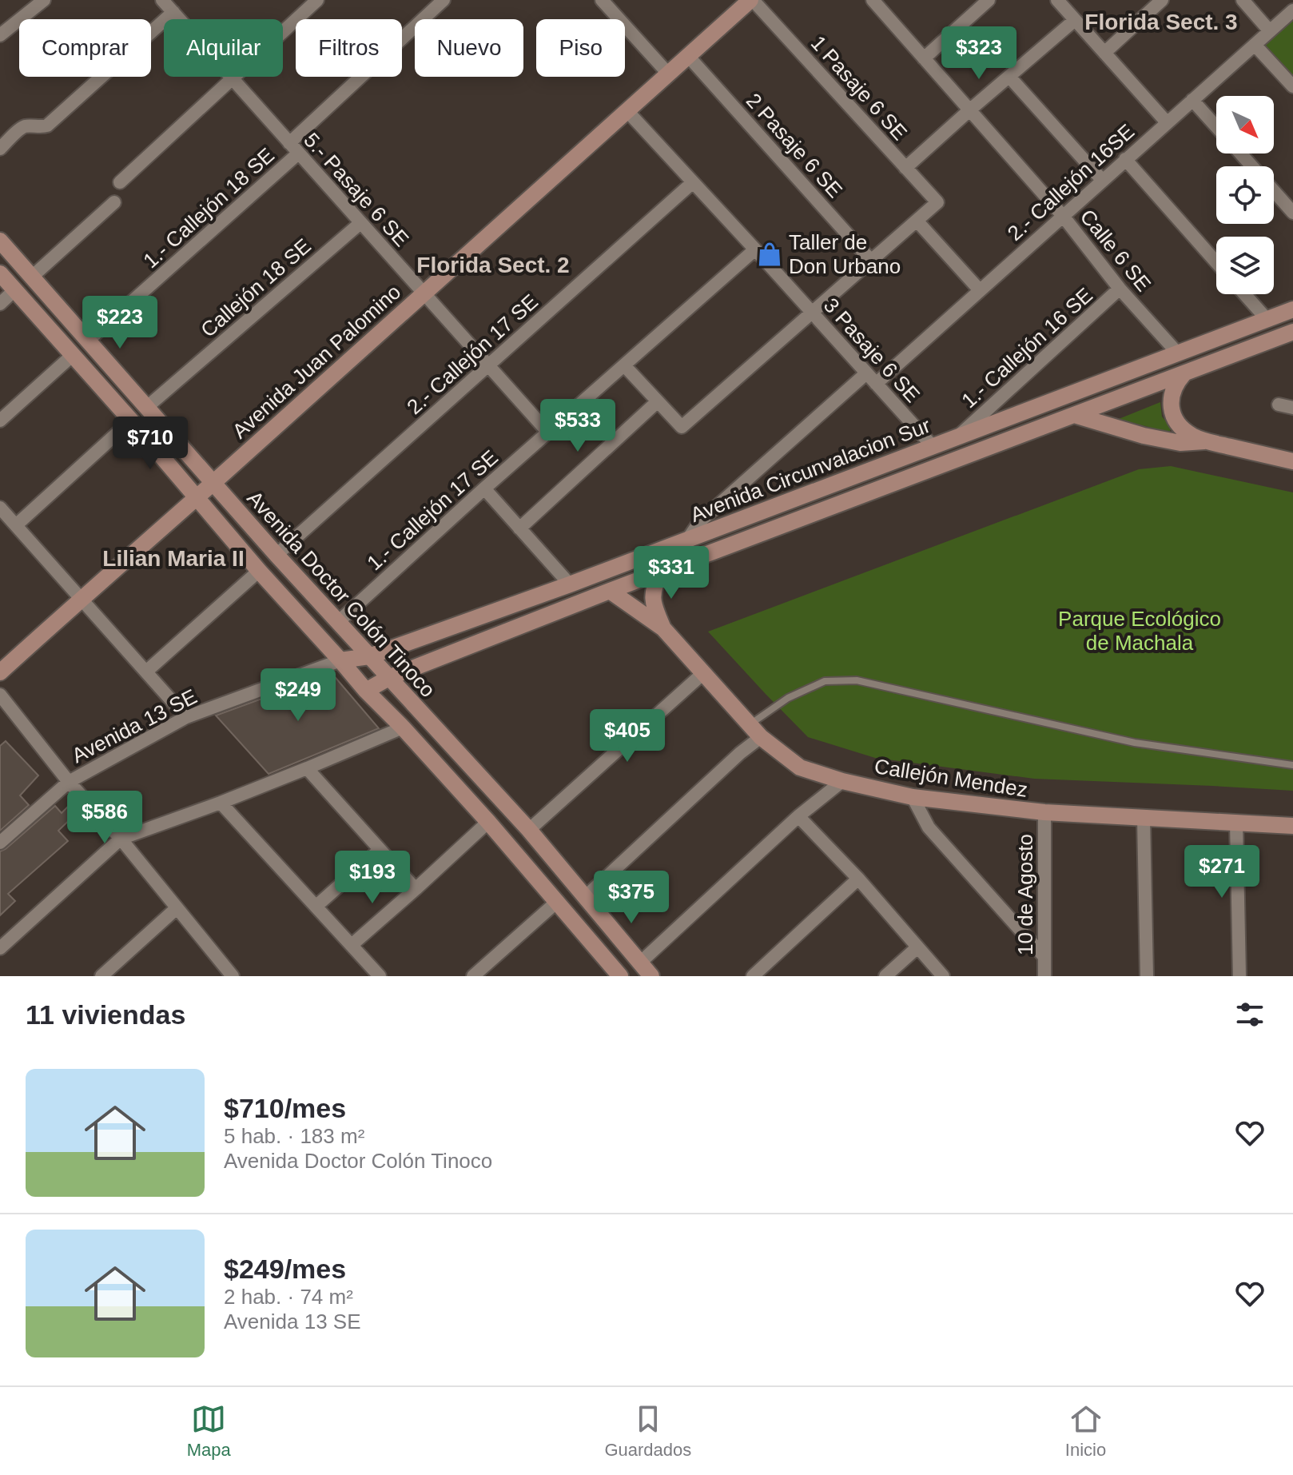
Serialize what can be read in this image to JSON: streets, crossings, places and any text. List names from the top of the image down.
{
  "streets": {
    "main road": [
      "Avenida Juan Palomino",
      "Avenida Circunvalacion Sur",
      "Avenida Doctor Colón Tinoco",
      "Callejón Mendez"
    ],
    "street": [
      "1 Pasaje 6 SE",
      "2 Pasaje 6 SE",
      "2.- Callejón 16SE",
      "5.- Pasaje 6 SE",
      "1.- Callejón 18 SE",
      "Calle 6 SE",
      "Callejón 18 SE",
      "1.- Callejón 16 SE",
      "3 Pasaje 6 SE",
      "2.- Callejón 17 SE",
      "1.- Callejón 17 SE",
      "Avenida 13 SE",
      "10 de Agosto"
    ]
  },
  "crossings": [
    ["1 Pasaje 6 SE", "Avenida Juan Palomino"],
    ["2 Pasaje 6 SE", "Avenida Juan Palomino"],
    ["2.- Callejón 16SE", "Calle 6 SE"],
    ["2.- Callejón 16SE", "3 Pasaje 6 SE"],
    ["5.- Pasaje 6 SE", "1.- Callejón 18 SE"],
    ["5.- Pasaje 6 SE", "Callejón 18 SE"],
    ["5.- Pasaje 6 SE", "2.- Callejón 17 SE"],
    ["5.- Pasaje 6 SE", "Avenida Juan Palomino"],
    ["5.- Pasaje 6 SE", "1.- Callejón 17 SE"],
    ["1.- Callejón 18 SE", "Avenida Doctor Colón Tinoco"],
    ["Calle 6 SE", "1.- Callejón 16 SE"],
    ["Calle 6 SE", "Avenida Circunvalacion Sur"],
    ["Callejón 18 SE", "Avenida Doctor Colón Tinoco"],
    ["1.- Callejón 16 SE", "Avenida Circunvalacion Sur"],
    ["3 Pasaje 6 SE", "2.- Callejón 17 SE"],
    ["3 Pasaje 6 SE", "Avenida Juan Palomino"],
    ["3 Pasaje 6 SE", "Avenida Circunvalacion Sur"],
    ["3 Pasaje 6 SE", "1.- Callejón 17 SE"],
    ["2.- Callejón 17 SE", "Avenida Doctor Colón Tinoco"],
    ["Avenida Juan Palomino", "Avenida Doctor Colón Tinoco"],
    ["Avenida Circunvalacion Sur", "Avenida Doctor Colón Tinoco"],
    ["Avenida Circunvalacion Sur", "Avenida 13 SE"],
    ["Avenida Circunvalacion Sur", "Callejón Mendez"],
    ["1.- Callejón 17 SE", "Avenida Doctor Colón Tinoco"],
    ["Callejón Mendez", "10 de Agosto"]
  ],
  "districts": ["Florida Sect. 3", "Florida Sect. 2", "Lilian Maria II"],
  "parks": ["Parque Ecológico de Machala"],
  "places": {
    "shop": ["Taller de Don Urbano"]
  },
  "north": "bottom right",
  "page": {
    "chip": [
      "Comprar",
      "Alquilar",
      "Filtros",
      "Nuevo",
      "Piso"
    ],
    "price": [
      "$323",
      "$223",
      "$533",
      "$710",
      "$331",
      "$249",
      "$405",
      "$586",
      "$271",
      "$193",
      "$375"
    ],
    "heading": "11 viviendas",
    "list": [
      {
        "name": "$710/mes",
        "note": "5 hab. · 183 m² · Avenida Doctor Colón Tinoco"
      },
      {
        "name": "$249/mes",
        "note": "2 hab. · 74 m² · Avenida 13 SE"
      }
    ],
    "tabs": ["Mapa", "Guardados", "Inicio"]
  }
}
